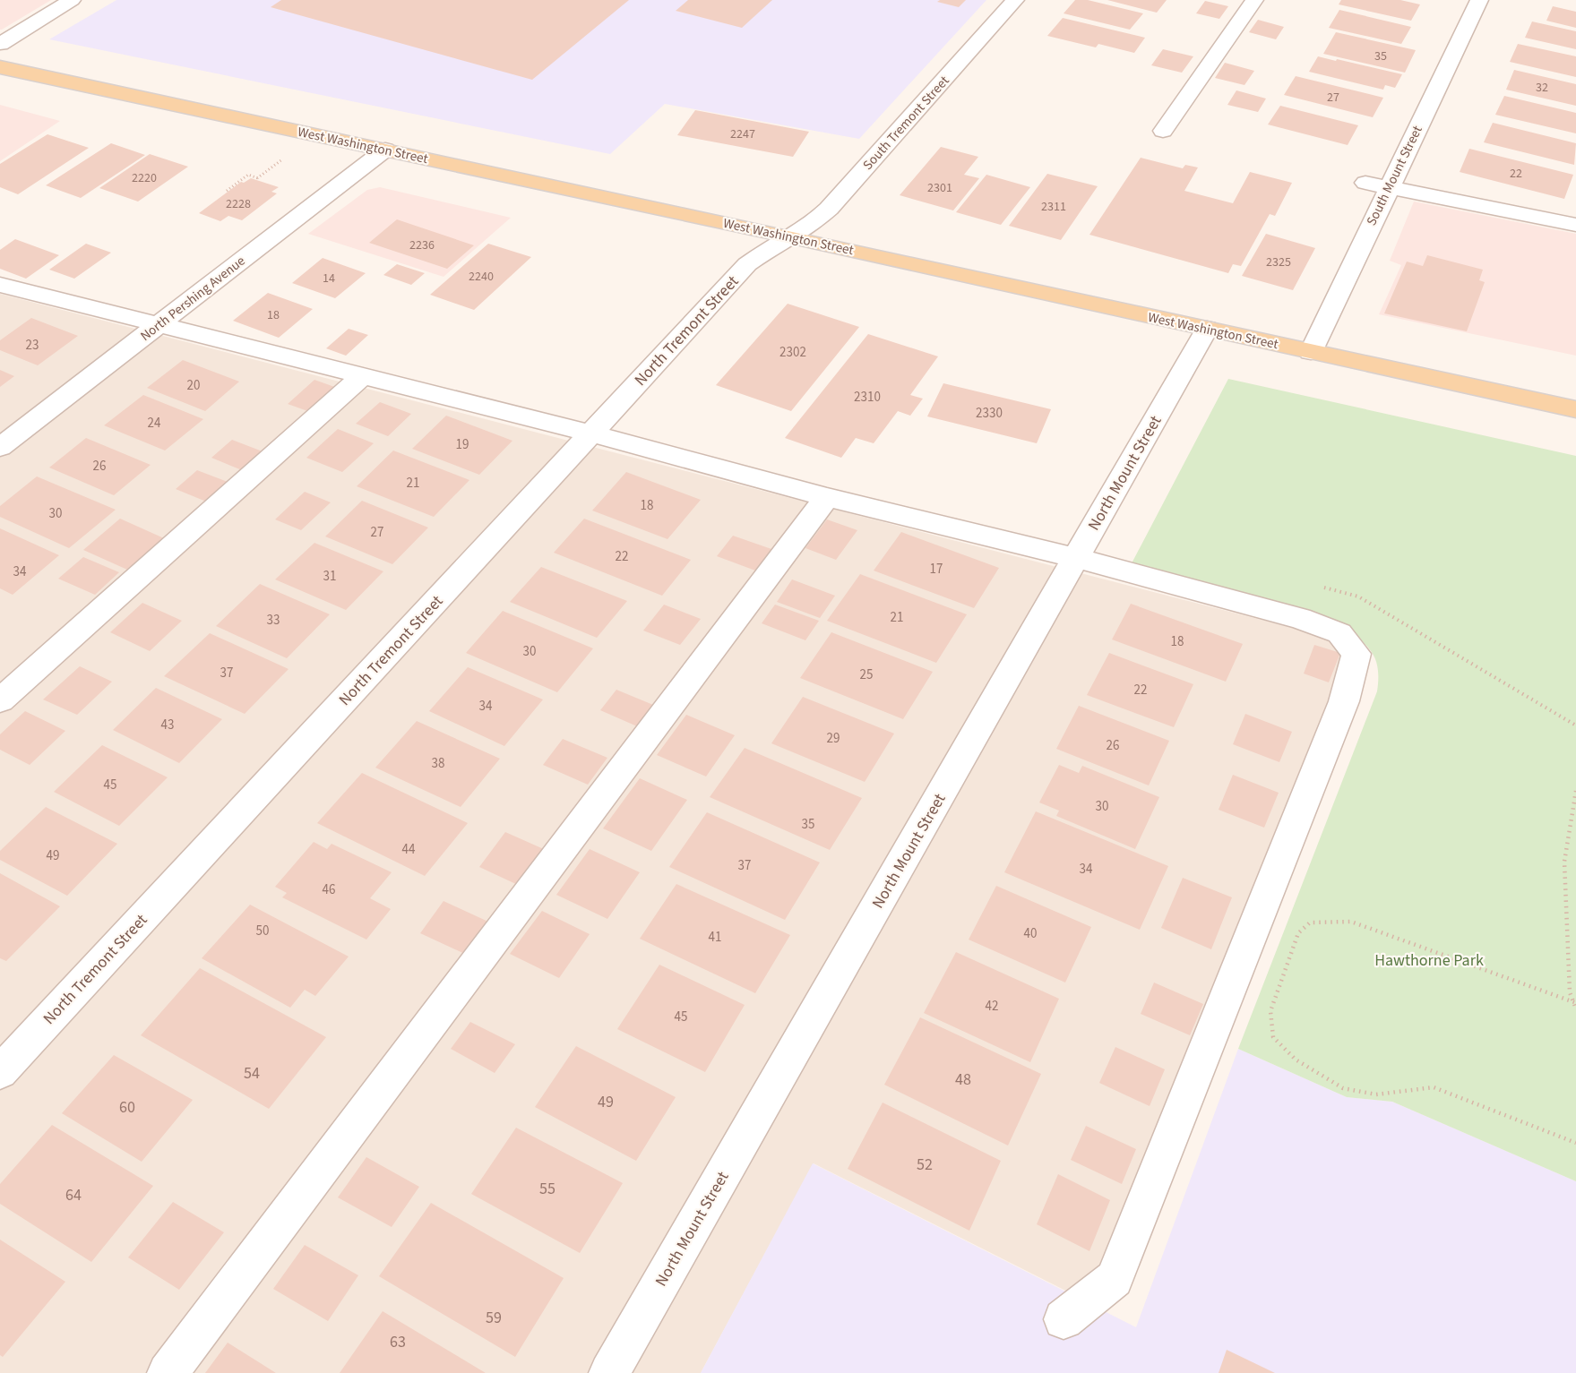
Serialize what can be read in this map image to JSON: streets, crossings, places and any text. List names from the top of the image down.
{
  "streets": {
    "main road": ["West Washington Street"],
    "street": [
      "South Tremont Street",
      "South Mount Street",
      "North Pershing Avenue",
      "North Tremont Street",
      "North Mount Street"
    ]
  },
  "crossings": [
    ["South Tremont Street", "West Washington Street"],
    ["South Tremont Street", "North Tremont Street"],
    ["West Washington Street", "South Mount Street"],
    ["West Washington Street", "North Pershing Avenue"],
    ["West Washington Street", "North Tremont Street"],
    ["West Washington Street", "North Mount Street"]
  ],
  "parks": ["Hawthorne Park"],
  "house_numbers": [
    "35",
    "32",
    "27",
    "2247",
    "22",
    "2220",
    "2301",
    "2228",
    "2311",
    "2236",
    "2325",
    "2240",
    "14",
    "18",
    "23",
    "2302",
    "20",
    "2310",
    "2330",
    "24",
    "19",
    "26",
    "21",
    "18",
    "30",
    "27",
    "22",
    "17",
    "34",
    "31",
    "21",
    "33",
    "18",
    "30",
    "37",
    "25",
    "22",
    "34",
    "43",
    "29",
    "26",
    "38",
    "45",
    "30",
    "35",
    "44",
    "49",
    "37",
    "34",
    "46",
    "50",
    "40",
    "41",
    "42",
    "45",
    "54",
    "48",
    "49",
    "60",
    "52",
    "55",
    "64",
    "59",
    "63"
  ]
}
